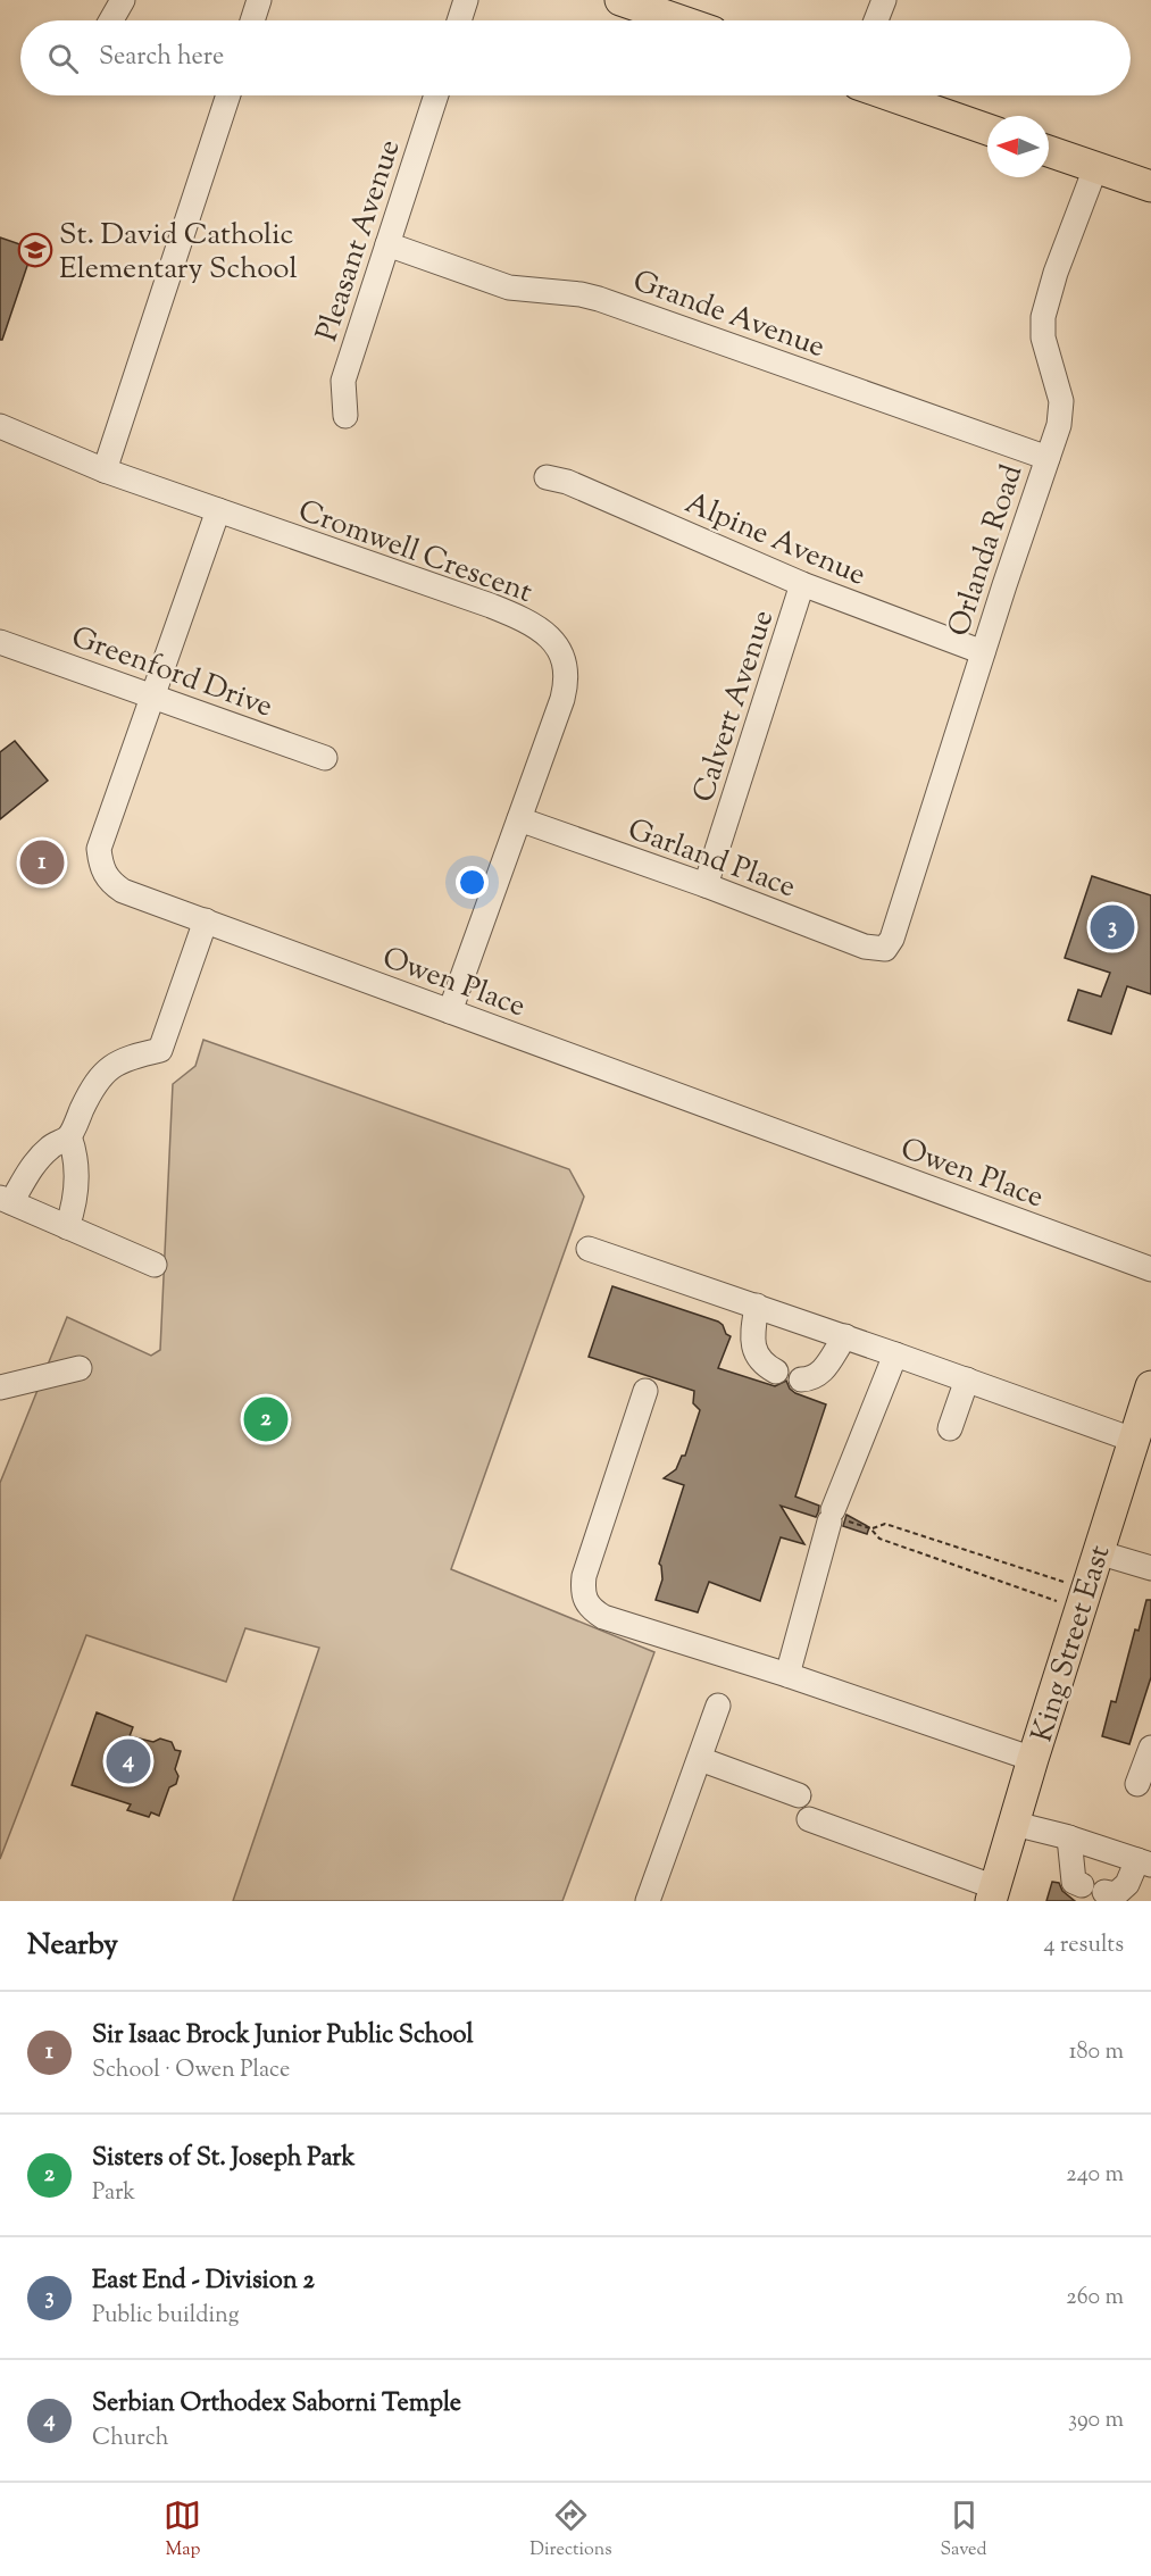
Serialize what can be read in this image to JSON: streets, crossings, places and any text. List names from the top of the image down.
{
  "streets": {
    "main road": ["King Street East"],
    "street": [
      "Pleasant Avenue",
      "Grande Avenue",
      "Alpine Avenue",
      "Cromwell Crescent",
      "Orlanda Road",
      "Greenford Drive",
      "Calvert Avenue",
      "Garland Place",
      "Owen Place"
    ]
  },
  "crossings": [
    ["Pleasant Avenue", "Grande Avenue"],
    ["Grande Avenue", "Orlanda Road"],
    ["Alpine Avenue", "Orlanda Road"],
    ["Alpine Avenue", "Calvert Avenue"],
    ["Cromwell Crescent", "Garland Place"],
    ["Cromwell Crescent", "Owen Place"],
    ["Orlanda Road", "Garland Place"],
    ["Greenford Drive", "Owen Place"],
    ["Calvert Avenue", "Garland Place"]
  ],
  "places": {
    "school or university": ["St. David Catholic Elementary School"]
  },
  "north": "left",
  "page": {
    "search": "Search here",
    "pins": [
      "1",
      "3",
      "2",
      "4"
    ],
    "heading": ["Nearby", "4 results"],
    "list": [
      {
        "mark": "1",
        "name": "Sir Isaac Brock Junior Public School",
        "note": "School · Owen Place",
        "value": "180 m"
      },
      {
        "mark": "2",
        "name": "Sisters of St. Joseph Park",
        "note": "Park",
        "value": "240 m"
      },
      {
        "mark": "3",
        "name": "East End - Division 2",
        "note": "Public building",
        "value": "260 m"
      },
      {
        "mark": "4",
        "name": "Serbian Orthodex Saborni Temple",
        "note": "Church",
        "value": "390 m"
      }
    ],
    "nav": ["Map", "Directions", "Saved"]
  }
}
